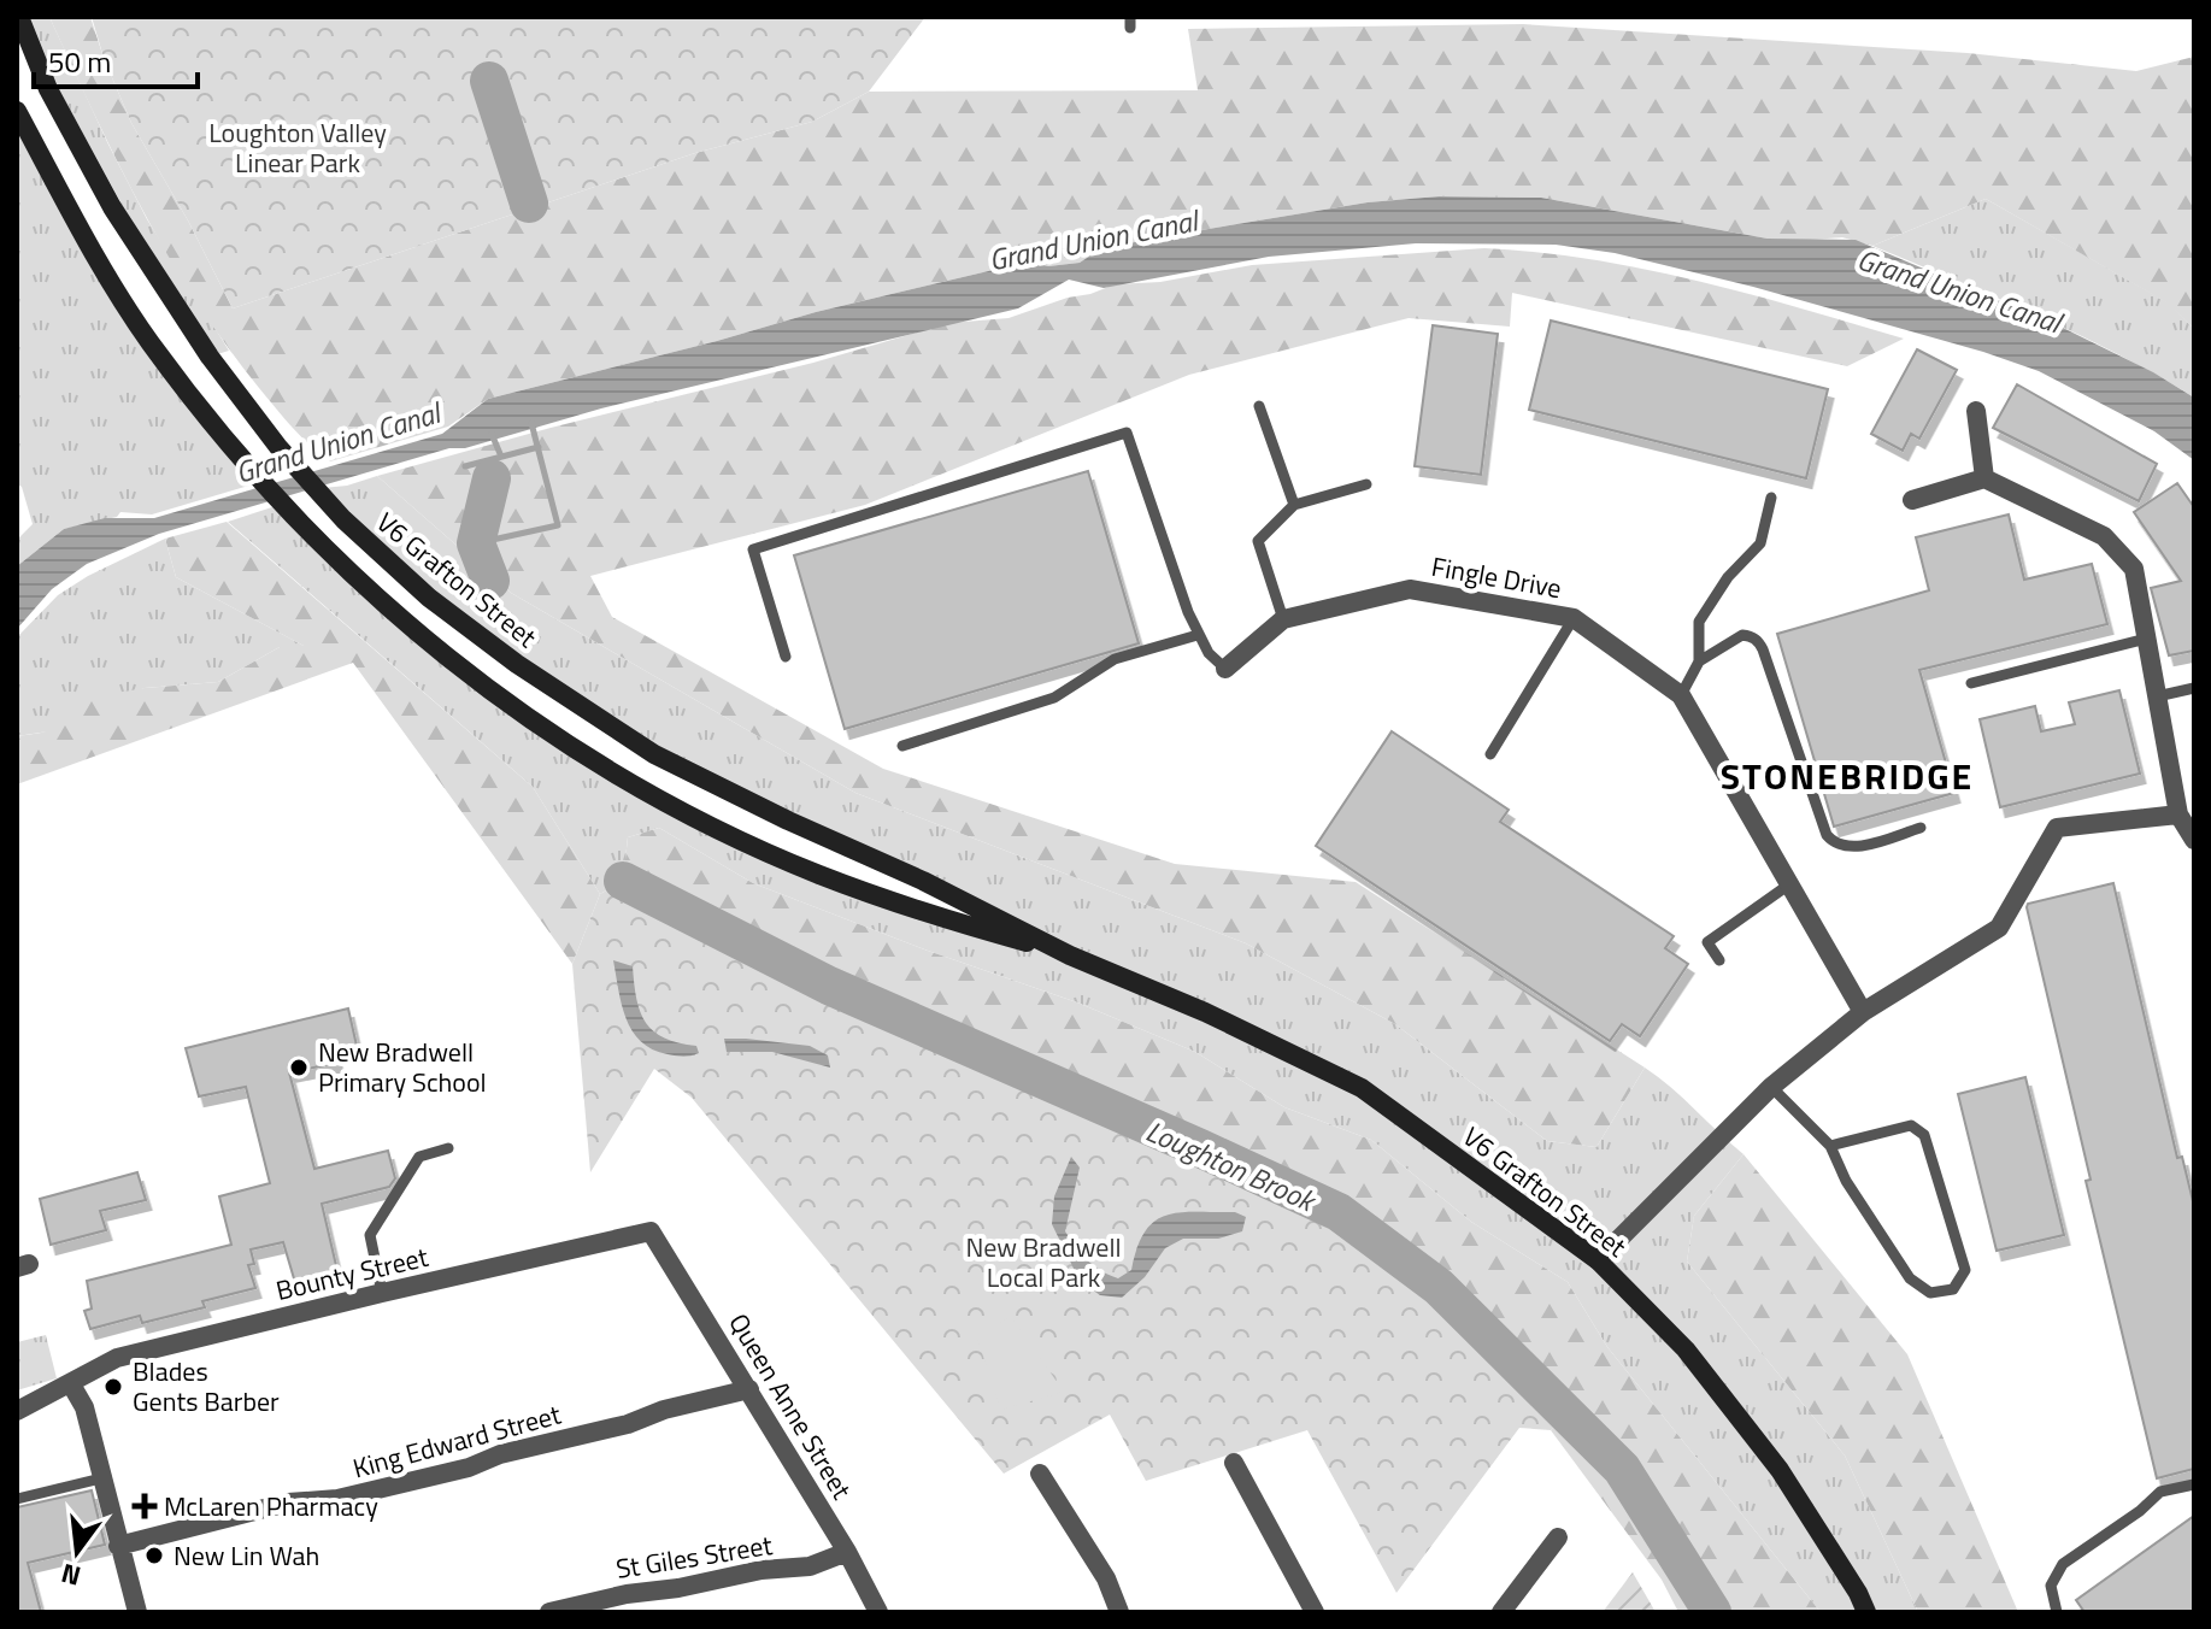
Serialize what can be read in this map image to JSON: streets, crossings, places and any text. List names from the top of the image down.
{
  "streets": {
    "street": [
      "Fingle Drive",
      "V6 Grafton Street",
      "Bounty Street",
      "Queen Anne Street",
      "King Edward Street",
      "St Giles Street"
    ]
  },
  "crossings": [
    ["Bounty Street", "Queen Anne Street"],
    ["Queen Anne Street", "King Edward Street"],
    ["Queen Anne Street", "St Giles Street"]
  ],
  "districts": ["STONEBRIDGE"],
  "water": ["Grand Union Canal", "Loughton Brook"],
  "parks": ["Loughton Valley Linear Park", "New Bradwell Local Park"],
  "places": {
    "other": ["New Bradwell Primary School", "Blades Gents Barber", "New Lin Wah"],
    "health": ["McLaren Pharmacy"]
  },
  "scale_bar": "50 m",
  "north": "bottom"
}
